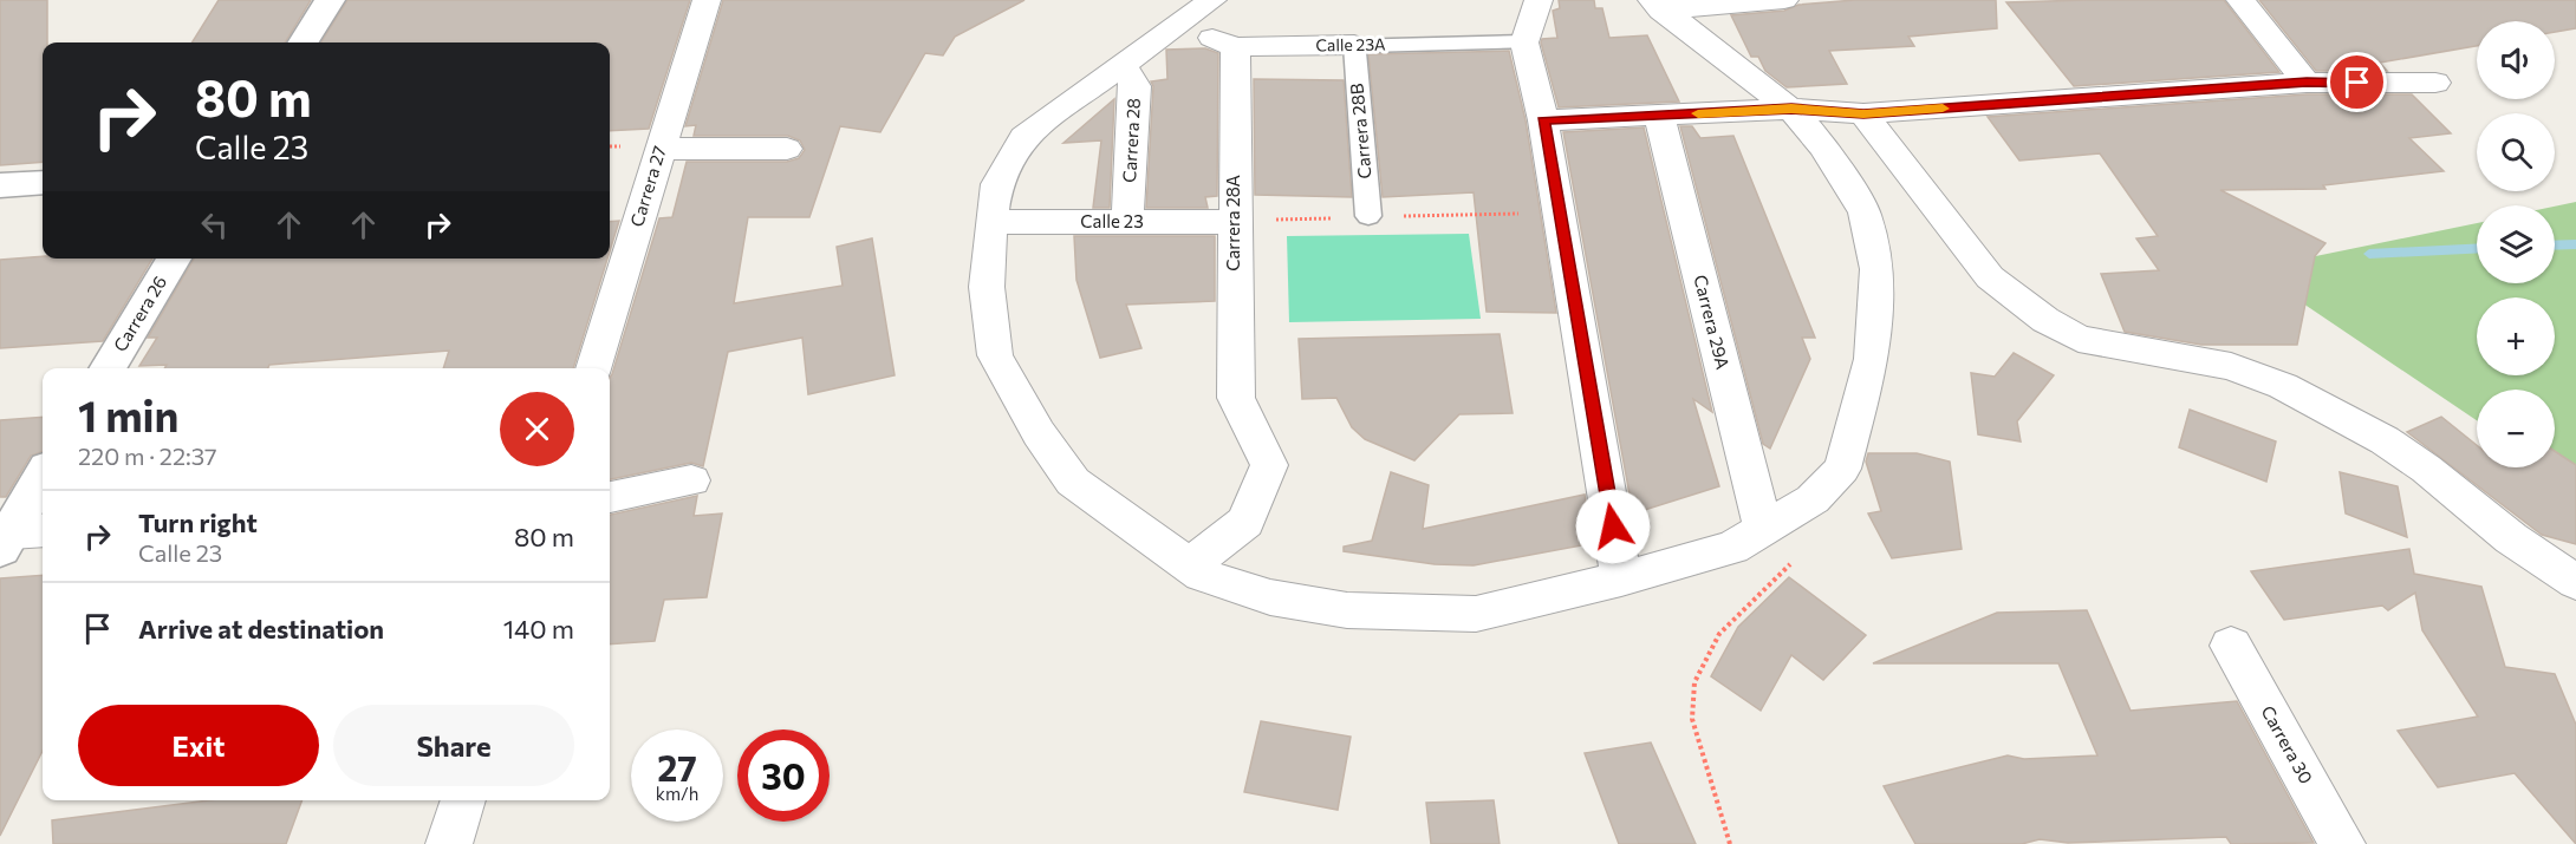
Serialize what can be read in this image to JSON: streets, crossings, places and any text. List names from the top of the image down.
{
  "streets": {
    "street": [
      "Calle 23A",
      "Carrera 28B",
      "Carrera 28",
      "Carrera 27",
      "Calle 23",
      "Carrera 28A",
      "Carrera 26",
      "Carrera 29A",
      "Carrera 30"
    ]
  },
  "crossings": [
    ["Calle 23A", "Carrera 28B"],
    ["Calle 23A", "Carrera 28A"],
    ["Carrera 28", "Calle 23"],
    ["Calle 23", "Carrera 28A"]
  ],
  "page": {
    "map_buttons": ["+", "−"],
    "turn": ["80 m", "Calle 23"],
    "heading": ["1 min", "220 m · 22:37"],
    "list": [
      {
        "name": "Turn right",
        "note": "Calle 23",
        "value": "80 m"
      },
      {
        "name": "Arrive at destination",
        "value": "140 m"
      }
    ],
    "buttons": ["Exit", "Share"],
    "speed": "27 km/h",
    "limit": "30"
  }
}
